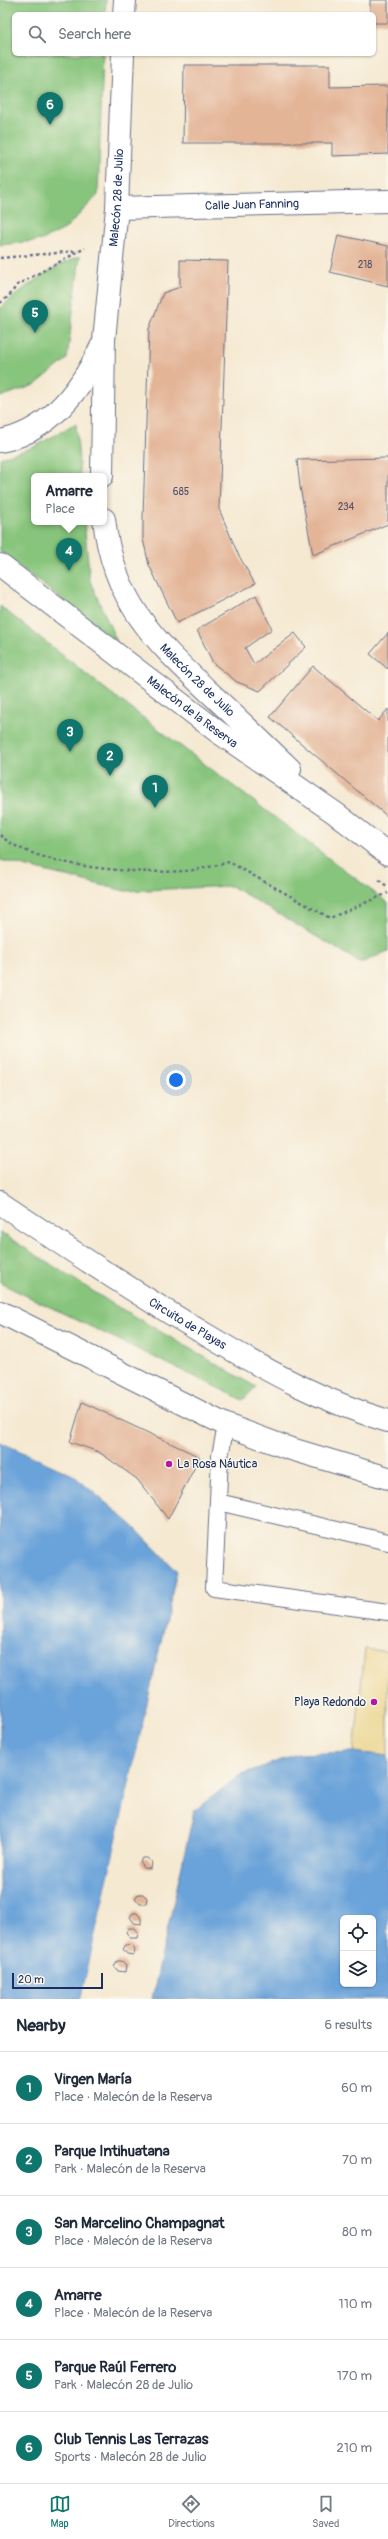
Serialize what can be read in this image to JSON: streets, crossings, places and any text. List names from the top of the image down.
{
  "streets": {
    "main road": [
      "Malecón 28 de Julio",
      "Calle Juan Fanning",
      "Malecón de la Reserva",
      "Circuito de Playas"
    ]
  },
  "crossings": [
    ["Malecón 28 de Julio", "Calle Juan Fanning"],
    ["Malecón 28 de Julio", "Malecón de la Reserva"]
  ],
  "places": ["La Rosa Náutica", "Playa Redondo"],
  "house_numbers": ["218", "685", "234"],
  "scale_bar": "20 m",
  "page": {
    "search": "Search here",
    "pins": [
      "6",
      "5",
      "4",
      "3",
      "2",
      "1"
    ],
    "popup": ["Amarre", "Place"],
    "scale": "20 m",
    "heading": ["Nearby", "6 results"],
    "list": [
      {
        "mark": "1",
        "name": "Virgen María",
        "note": "Place · Malecón de la Reserva",
        "value": "60 m"
      },
      {
        "mark": "2",
        "name": "Parque Intihuatana",
        "note": "Park · Malecón de la Reserva",
        "value": "70 m"
      },
      {
        "mark": "3",
        "name": "San Marcelino Champagnat",
        "note": "Place · Malecón de la Reserva",
        "value": "80 m"
      },
      {
        "mark": "4",
        "name": "Amarre",
        "note": "Place · Malecón de la Reserva",
        "value": "110 m"
      },
      {
        "mark": "5",
        "name": "Parque Raúl Ferrero",
        "note": "Park · Malecón 28 de Julio",
        "value": "170 m"
      },
      {
        "mark": "6",
        "name": "Club Tennis Las Terrazas",
        "note": "Sports · Malecón 28 de Julio",
        "value": "210 m"
      }
    ],
    "nav": ["Map", "Directions", "Saved"]
  }
}
